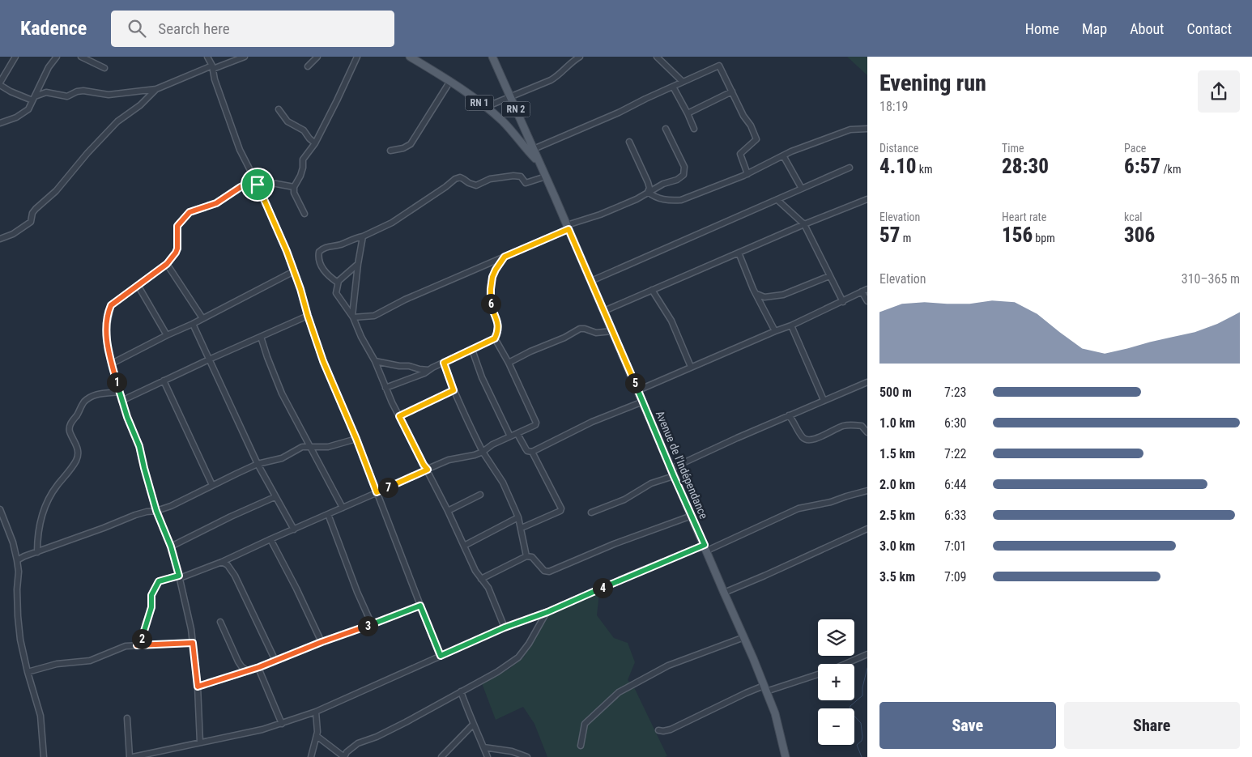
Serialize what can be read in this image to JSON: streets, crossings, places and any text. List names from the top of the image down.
{
  "streets": {
    "main road": ["RN 1", "RN 2", "Avenue de l'Indépendance"]
  },
  "crossings": [
    ["RN 1", "RN 2"],
    ["RN 1", "Avenue de l'Indépendance"],
    ["RN 2", "Avenue de l'Indépendance"]
  ],
  "page": {
    "header": "Kadence",
    "search": "Search here",
    "nav": [
      "Home",
      "Map",
      "About",
      "Contact"
    ],
    "heading": ["Evening run", "18:19"],
    "stats": [
      ["Distance", "4.10 km"],
      ["Time", "28:30"],
      ["Pace", "6:57 /km"],
      ["Elevation", "57 m"],
      ["Heart rate", "156 bpm"],
      ["kcal", "306"]
    ],
    "chart": ["Elevation", "310–365 m"],
    "pins": [
      "6",
      "1",
      "5",
      "7",
      "4",
      "3",
      "2"
    ],
    "list": [
      {
        "name": "500 m",
        "note": "7:23"
      },
      {
        "name": "1.0 km",
        "note": "6:30"
      },
      {
        "name": "1.5 km",
        "note": "7:22"
      },
      {
        "name": "2.0 km",
        "note": "6:44"
      },
      {
        "name": "2.5 km",
        "note": "6:33"
      },
      {
        "name": "3.0 km",
        "note": "7:01"
      },
      {
        "name": "3.5 km",
        "note": "7:09"
      }
    ],
    "map_buttons": ["+", "−"],
    "buttons": ["Save", "Share"]
  }
}
